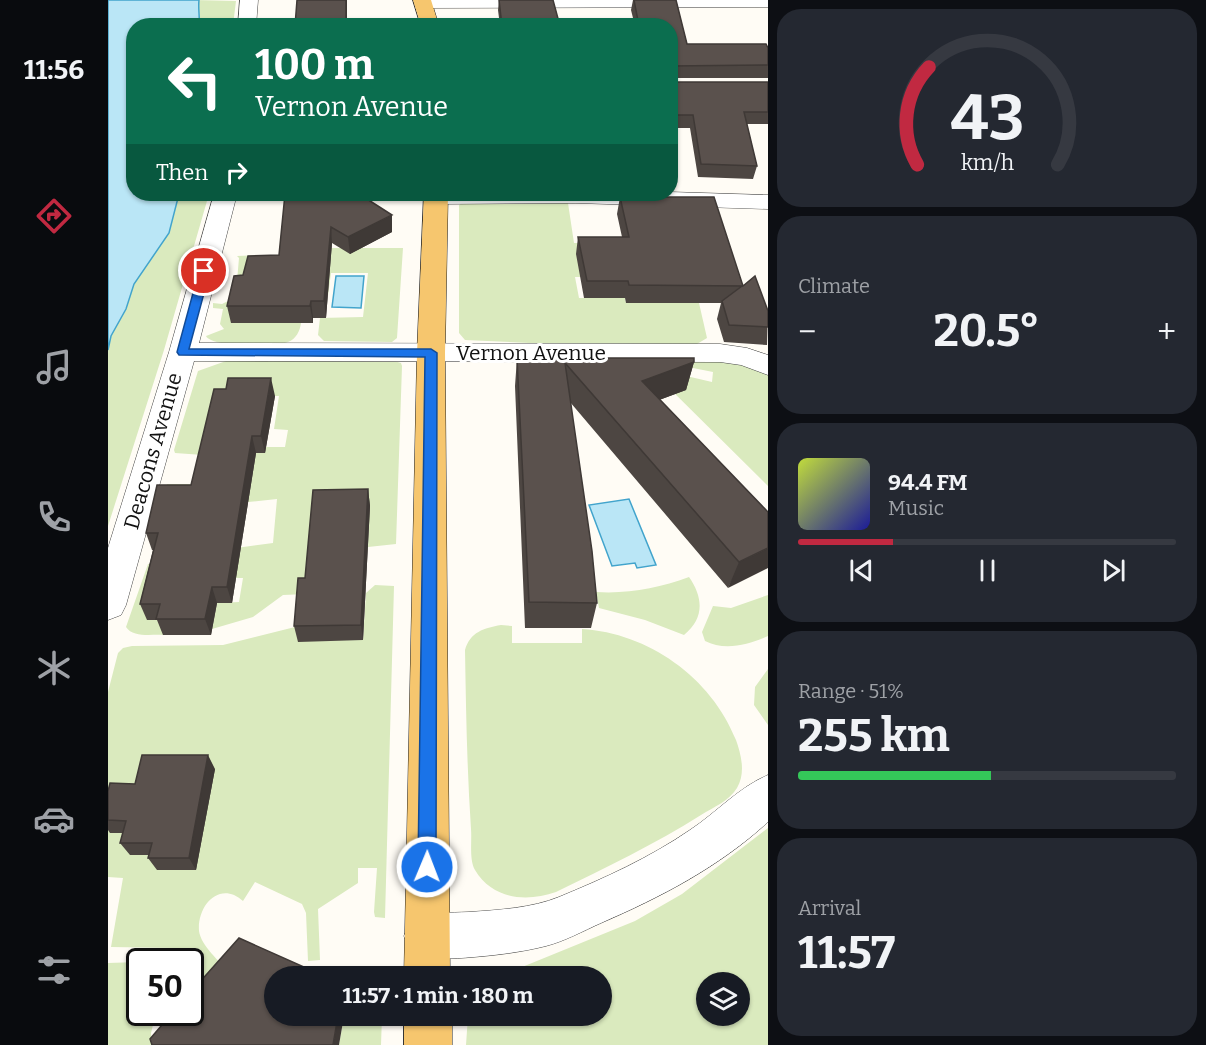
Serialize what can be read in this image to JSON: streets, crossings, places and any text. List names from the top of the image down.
{
  "streets": {
    "street": ["Vernon Avenue", "Deacons Avenue"]
  },
  "crossings": [
    ["Vernon Avenue", "Deacons Avenue"]
  ],
  "page": {
    "tabs": "11:56",
    "turn": ["100 m", "Vernon Avenue"],
    "then": "Then",
    "tile": [
      "Climate",
      ["Range · 51%", "255 km"],
      ["Arrival", "11:57"]
    ],
    "heat": ["−", "20.5°", "+"],
    "song": ["94.4 FM", "Music"],
    "limit": "50",
    "trip": "11:57 · 1 min · 180 m",
    "gauge": ["43", "km/h"]
  }
}
